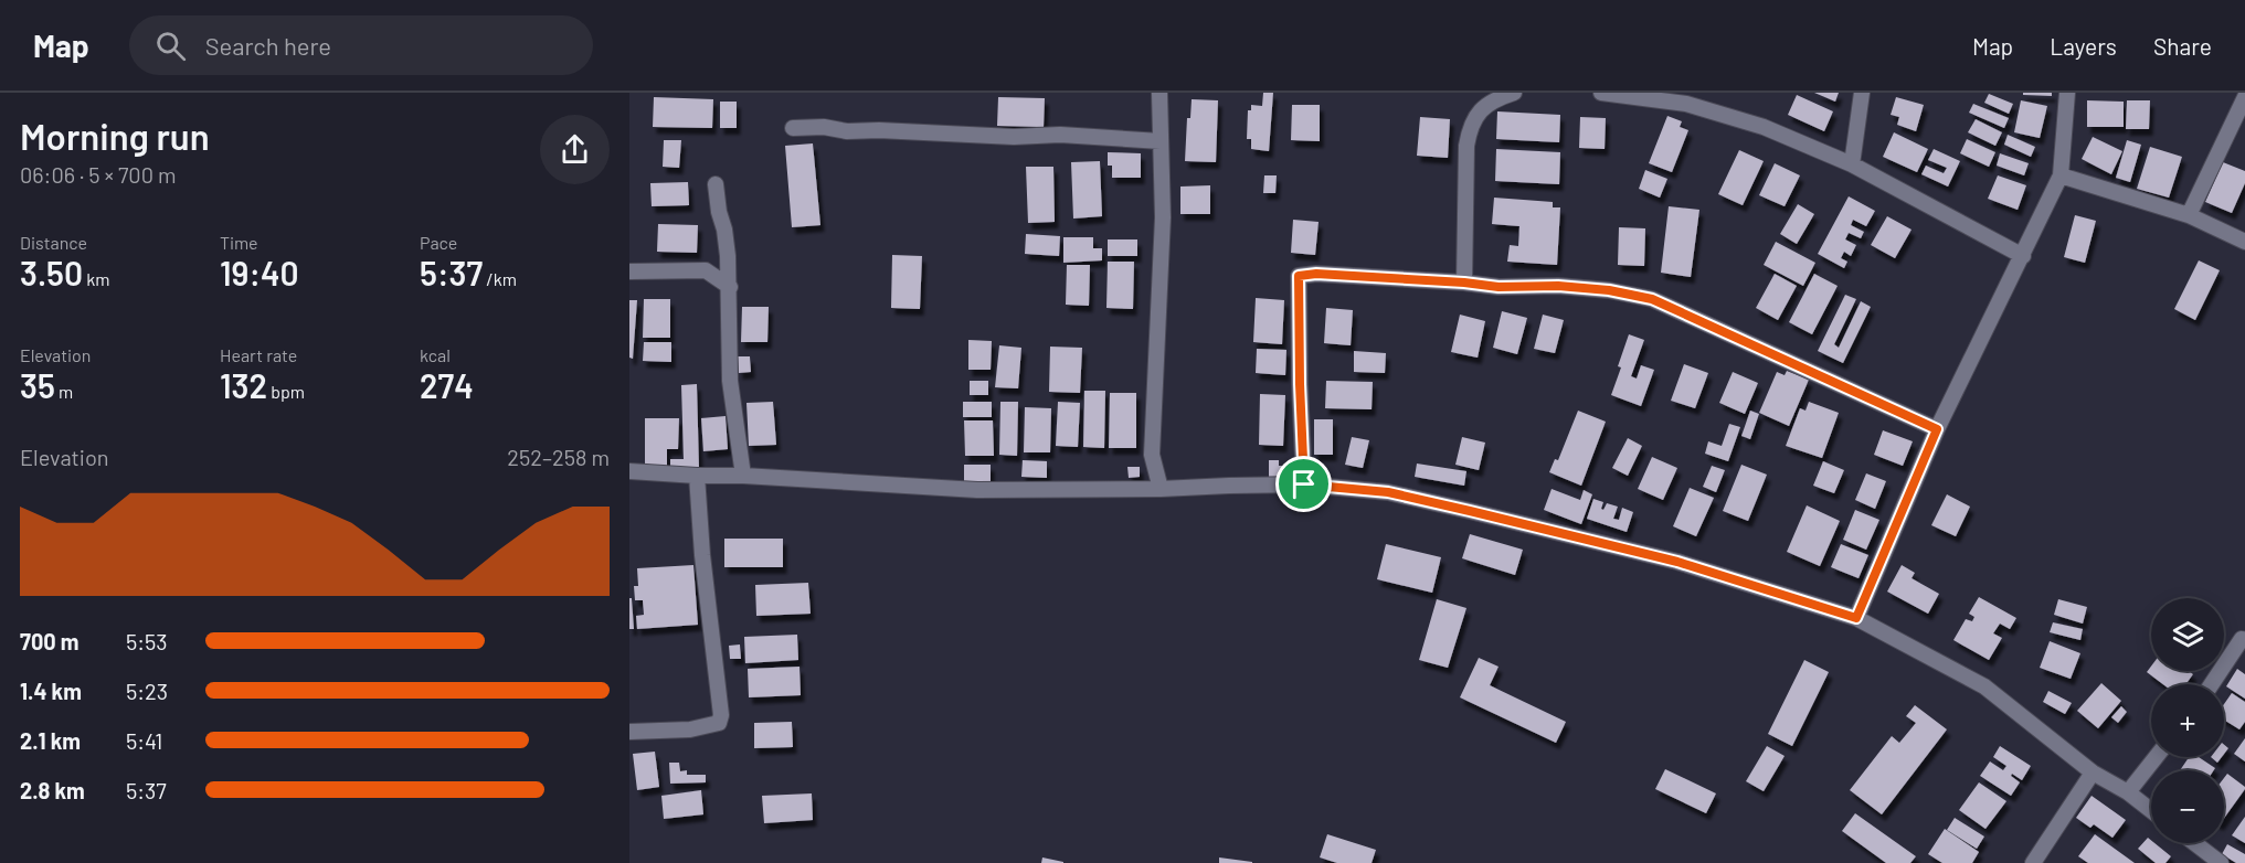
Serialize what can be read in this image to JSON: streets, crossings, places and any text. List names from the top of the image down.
{
  "page": {
    "header": "Map",
    "search": "Search here",
    "nav": ["Map", "Layers", "Share"],
    "heading": ["Morning run", "06:06 · 5 × 700 m"],
    "stats": [
      ["Distance", "3.50 km"],
      ["Time", "19:40"],
      ["Pace", "5:37 /km"],
      ["Elevation", "35 m"],
      ["Heart rate", "132 bpm"],
      ["kcal", "274"]
    ],
    "chart": ["Elevation", "252–258 m"],
    "map_buttons": ["+", "−"],
    "list": [
      {
        "name": "700 m",
        "note": "5:53"
      },
      {
        "name": "1.4 km",
        "note": "5:23"
      },
      {
        "name": "2.1 km",
        "note": "5:41"
      },
      {
        "name": "2.8 km",
        "note": "5:37"
      }
    ]
  }
}
